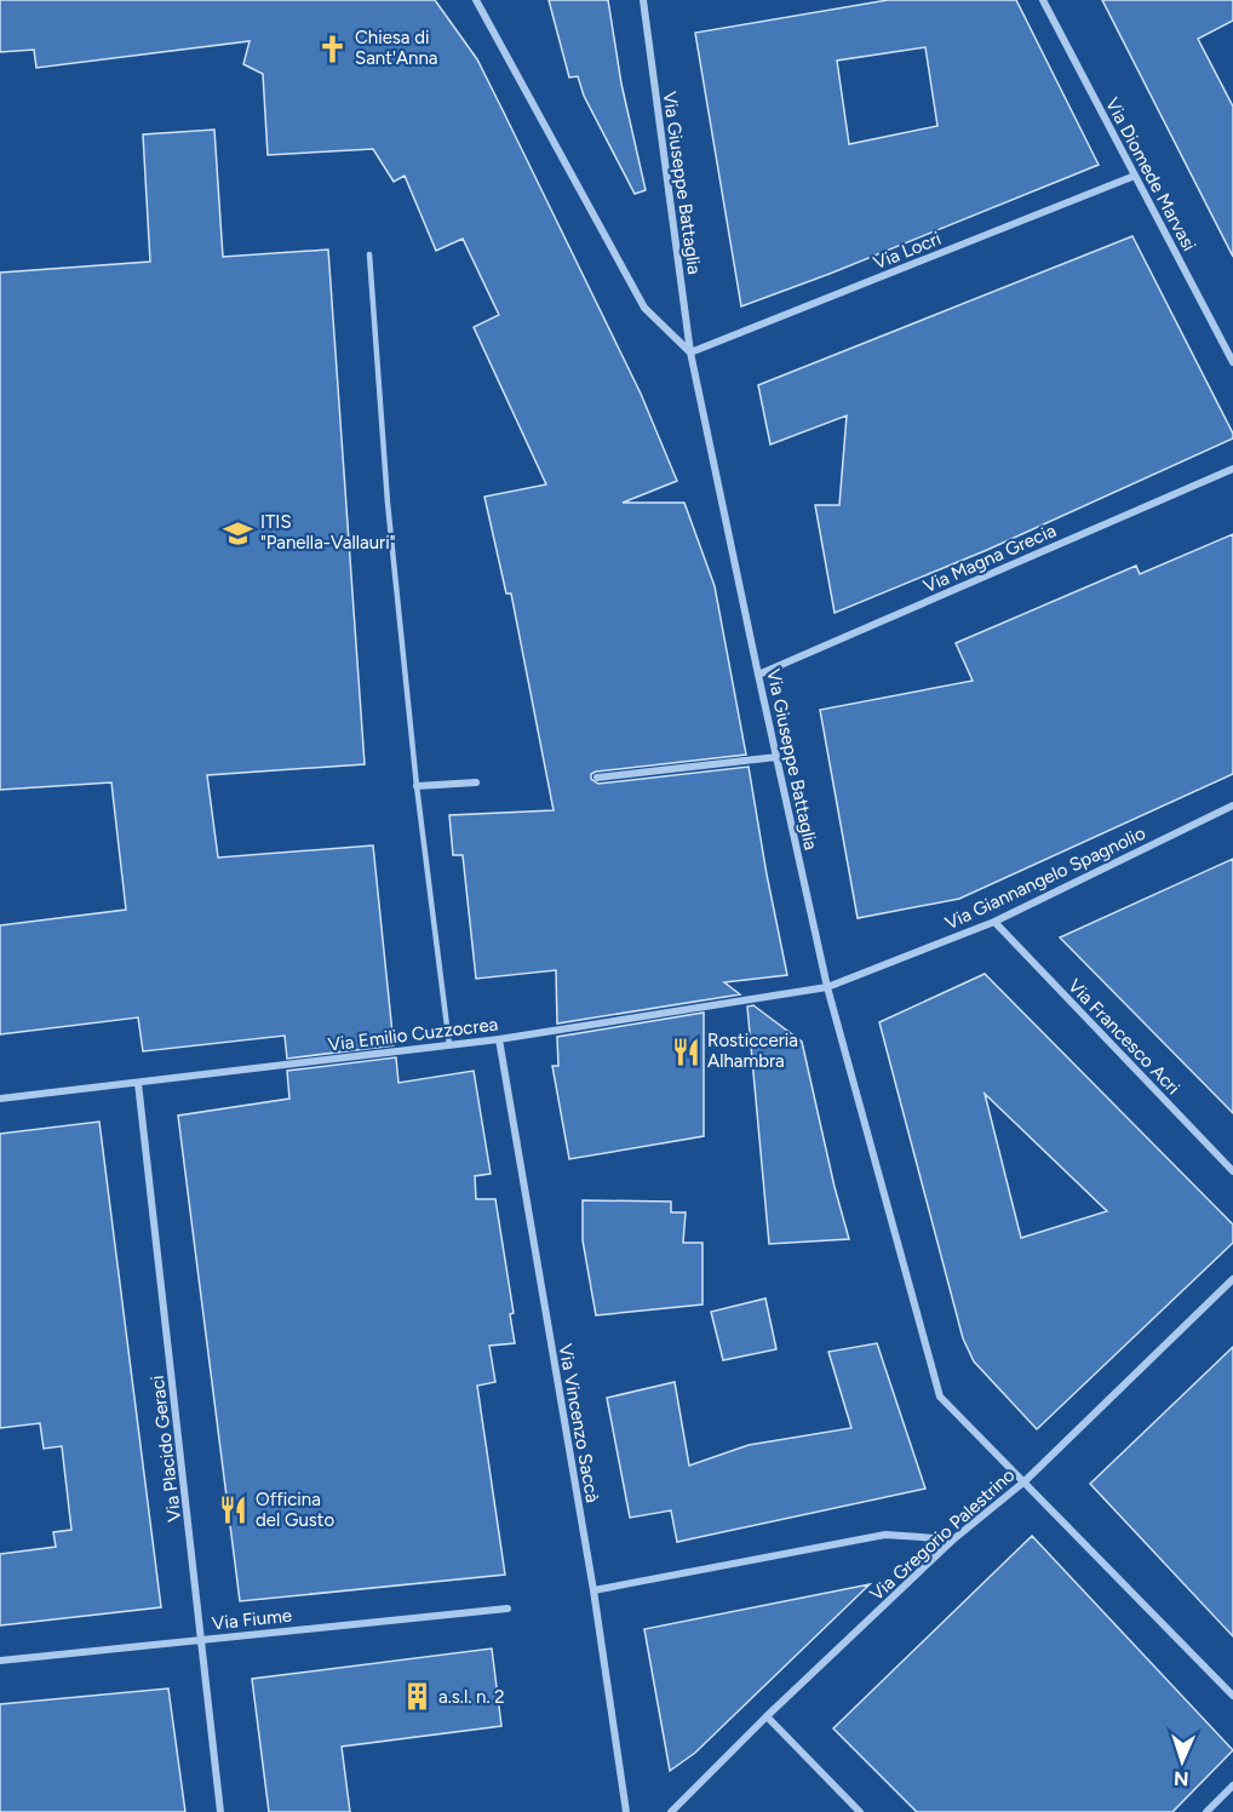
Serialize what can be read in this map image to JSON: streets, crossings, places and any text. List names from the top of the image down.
{
  "streets": {
    "street": [
      "Via Diomede Marvasi",
      "Via Giuseppe Battaglia",
      "Via Locri",
      "Via Magna Grecia",
      "Via Giannangelo Spagnolio",
      "Via Emilio Cuzzocrea",
      "Via Francesco Acri",
      "Via Vincenzo Saccà",
      "Via Placido Geraci",
      "Via Gregorio Palestrino",
      "Via Fiume"
    ]
  },
  "crossings": [
    ["Via Diomede Marvasi", "Via Locri"],
    ["Via Giuseppe Battaglia", "Via Locri"],
    ["Via Giuseppe Battaglia", "Via Magna Grecia"],
    ["Via Giuseppe Battaglia", "Via Giannangelo Spagnolio"],
    ["Via Giuseppe Battaglia", "Via Emilio Cuzzocrea"],
    ["Via Giuseppe Battaglia", "Via Gregorio Palestrino"],
    ["Via Giannangelo Spagnolio", "Via Emilio Cuzzocrea"],
    ["Via Giannangelo Spagnolio", "Via Francesco Acri"],
    ["Via Emilio Cuzzocrea", "Via Vincenzo Saccà"],
    ["Via Emilio Cuzzocrea", "Via Placido Geraci"],
    ["Via Placido Geraci", "Via Fiume"]
  ],
  "places": {
    "church": ["Chiesa di Sant'Anna"],
    "school or university": ["ITIS \"Panella-Vallauri\""],
    "restaurant": ["Rosticceria Alhambra", "Officina del Gusto"],
    "building": ["a.s.l. n. 2"]
  },
  "north": "bottom"
}
